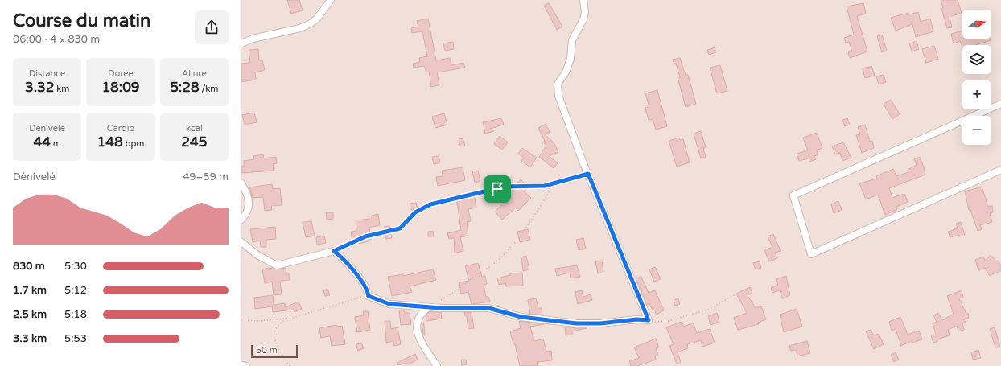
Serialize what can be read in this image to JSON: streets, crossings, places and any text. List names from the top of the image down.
{
  "scale_bar": "50 m",
  "north": "right",
  "page": {
    "heading": ["Course du matin", "06:00 · 4 × 830 m"],
    "map_buttons": ["+", "−"],
    "stats": [
      ["Distance", "3.32 km"],
      ["Durée", "18:09"],
      ["Allure", "5:28 /km"],
      ["Dénivelé", "44 m"],
      ["Cardio", "148 bpm"],
      ["kcal", "245"]
    ],
    "chart": ["Dénivelé", "49–59 m"],
    "list": [
      {
        "name": "830 m",
        "note": "5:30"
      },
      {
        "name": "1.7 km",
        "note": "5:12"
      },
      {
        "name": "2.5 km",
        "note": "5:18"
      },
      {
        "name": "3.3 km",
        "note": "5:53"
      }
    ],
    "scale": "50 m"
  }
}
